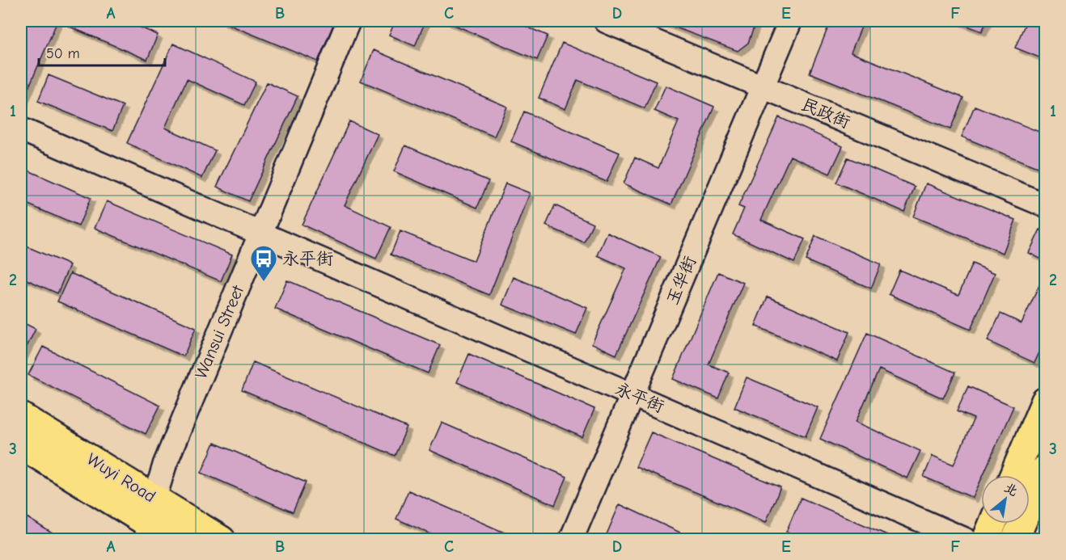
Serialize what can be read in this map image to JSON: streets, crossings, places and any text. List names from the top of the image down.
{
  "streets": {
    "main road": ["Wuyi Road"],
    "street": [
      "民政街",
      "玉华街",
      "Wansui Street",
      "永平街"
    ]
  },
  "crossings": [
    ["民政街", "玉华街"],
    ["玉华街", "永平街"],
    ["Wansui Street", "永平街"],
    ["Wansui Street", "Wuyi Road"]
  ],
  "places": {
    "bus stop": ["永平街"]
  },
  "scale_bar": "50 m",
  "north": "top right",
  "grid": {
    "columns": [
      "A",
      "B",
      "C",
      "D",
      "E",
      "F"
    ],
    "rows": ["1", "2", "3"]
  }
}
